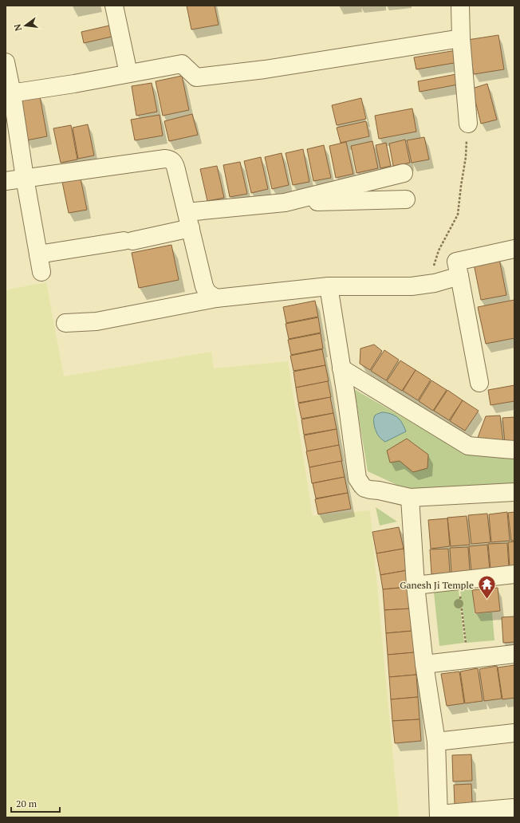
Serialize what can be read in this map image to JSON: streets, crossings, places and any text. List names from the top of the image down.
{
  "places": {
    "temple": ["Ganesh Ji Temple"]
  },
  "scale_bar": "20 m",
  "north": "left"
}
